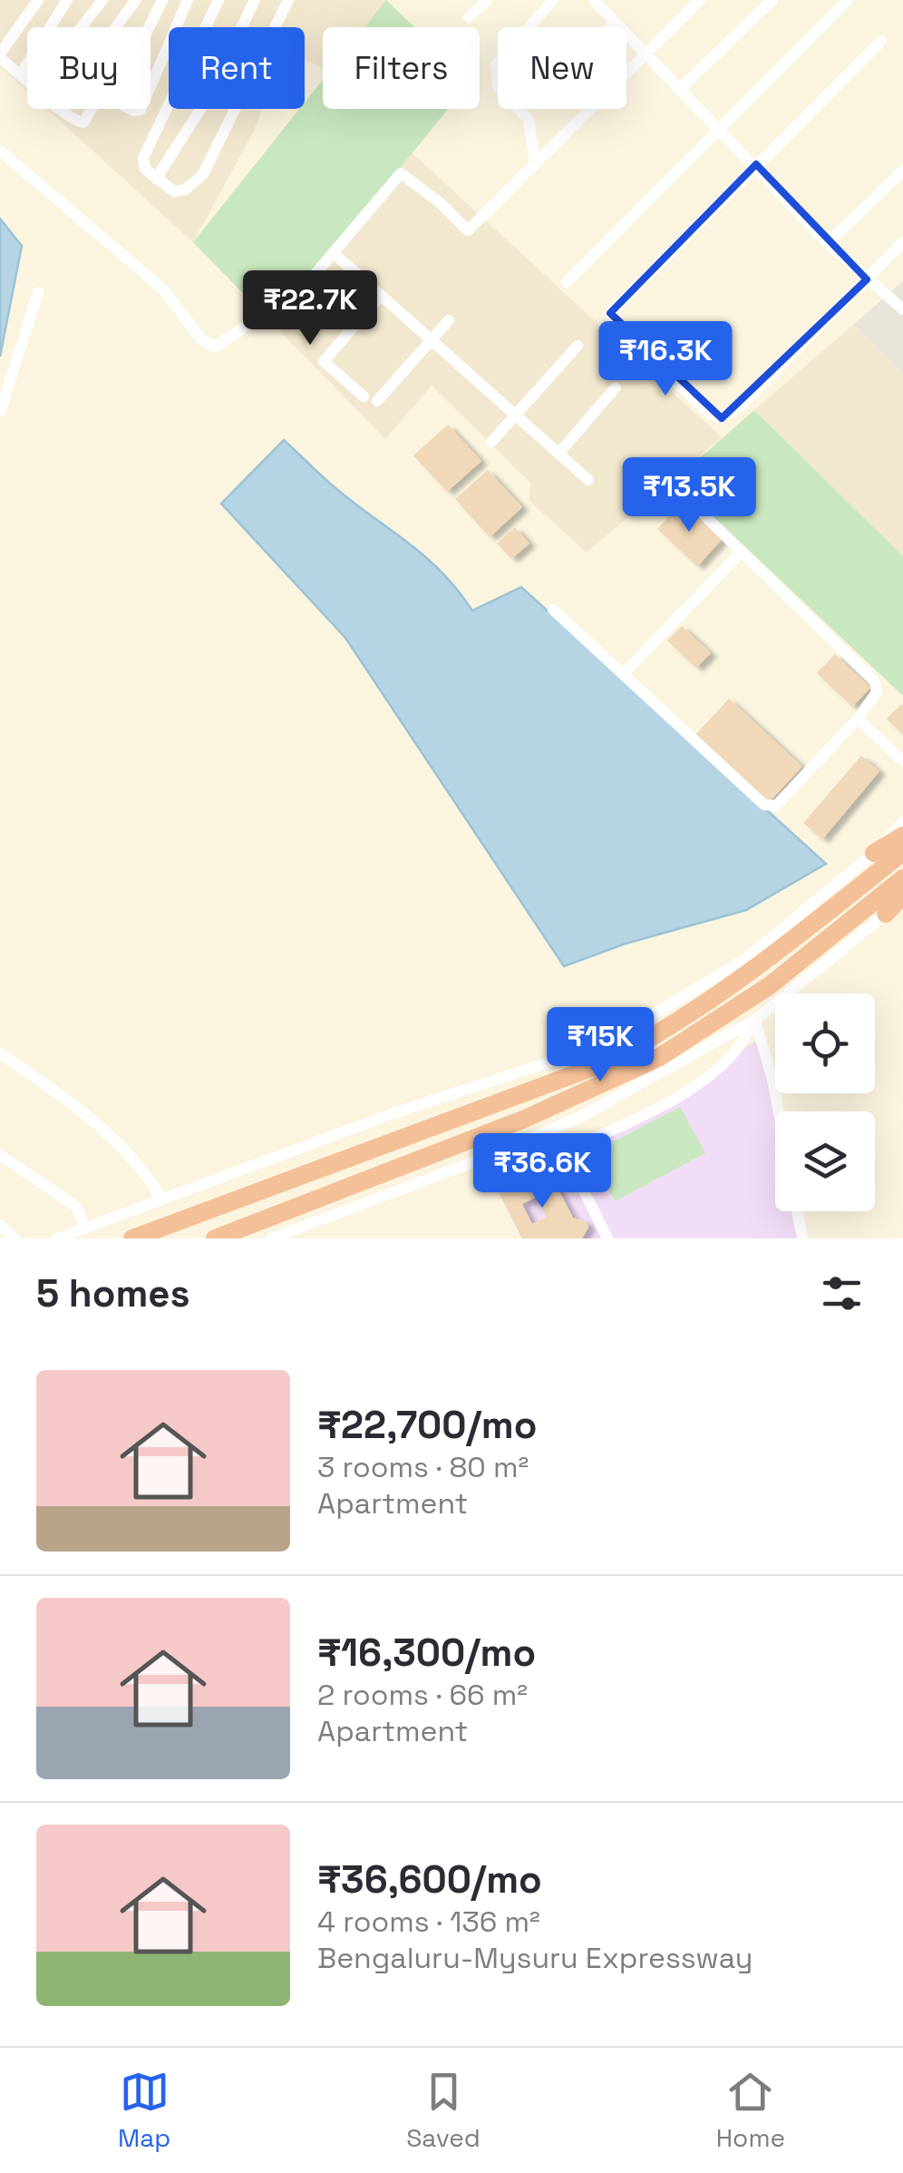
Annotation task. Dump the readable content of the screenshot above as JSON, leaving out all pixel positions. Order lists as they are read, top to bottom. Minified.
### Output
{"page":{"chip":["Buy","Rent","Filters","New"],"price":["₹22.7K","₹16.3K","₹13.5K","₹15K","₹36.6K"],"heading":"5 homes","list":[{"name":"₹22,700/mo","note":"3 rooms · 80 m² · Apartment"},{"name":"₹16,300/mo","note":"2 rooms · 66 m² · Apartment"},{"name":"₹36,600/mo","note":"4 rooms · 136 m² · Bengaluru-Mysuru Expressway"}],"tabs":["Map","Saved","Home"]}}
